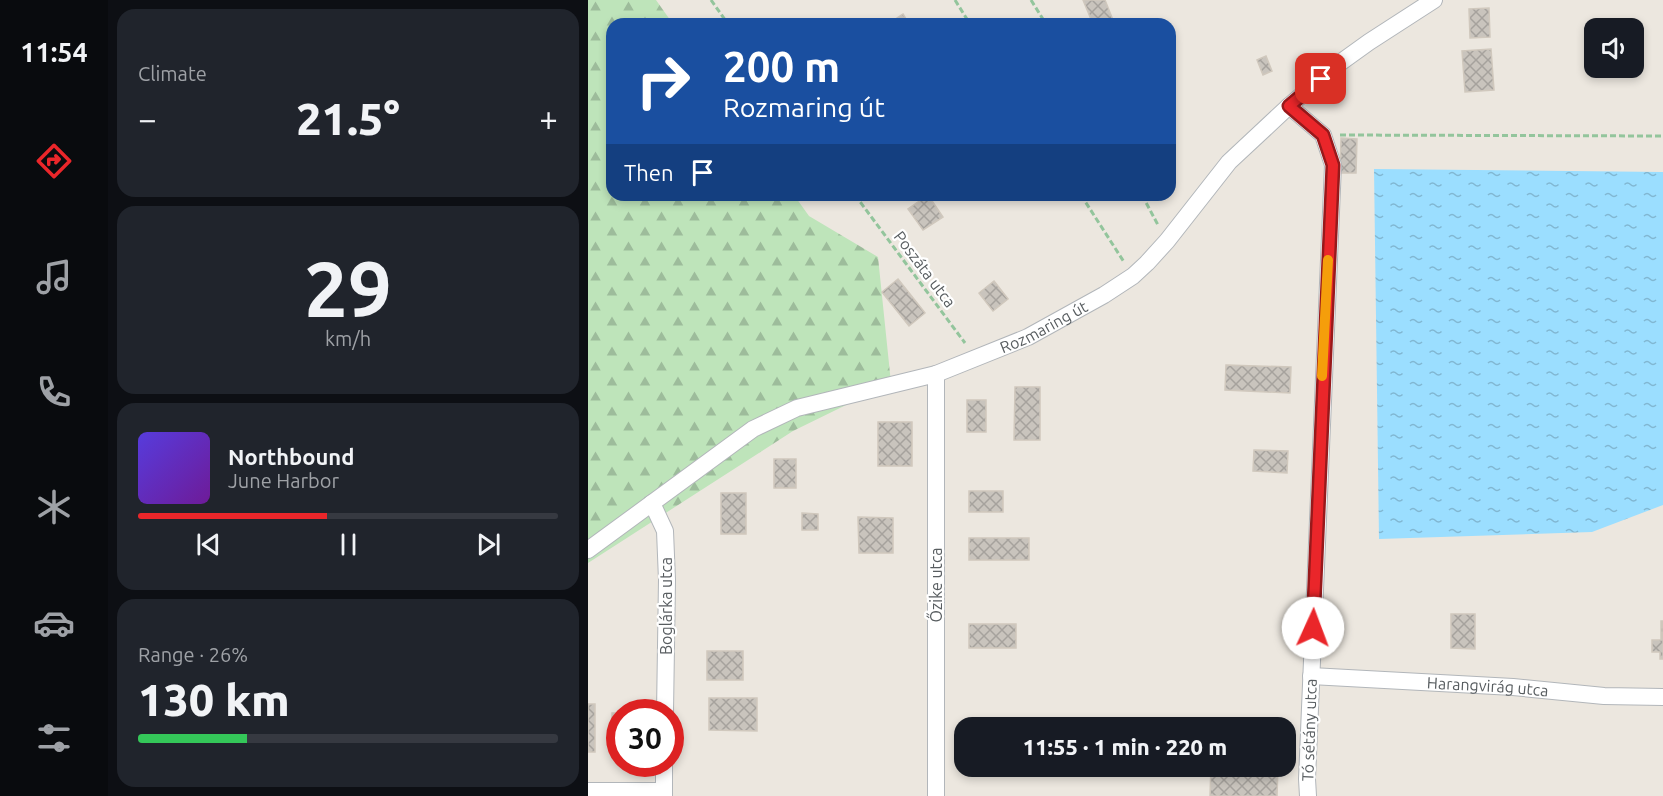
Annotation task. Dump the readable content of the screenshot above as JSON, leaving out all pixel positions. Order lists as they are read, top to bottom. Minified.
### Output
{"streets":{"street":["Rozmaring út","Őzike utca","Boglárka utca","Harangvirág utca","Tó sétány utca"],"path":["Poszáta utca"]},"crossings":[["Poszáta utca","Rozmaring út"],["Rozmaring út","Őzike utca"],["Rozmaring út","Boglárka utca"],["Harangvirág utca","Tó sétány utca"]],"page":{"tabs":"11:54","tile":["Climate",["29","km/h"],["Range · 26%","130 km"]],"turn":["200 m","Rozmaring út"],"heat":["−","21.5°","+"],"then":"Then","song":["Northbound","June Harbor"],"limit":"30","trip":"11:55 · 1 min · 220 m"}}
